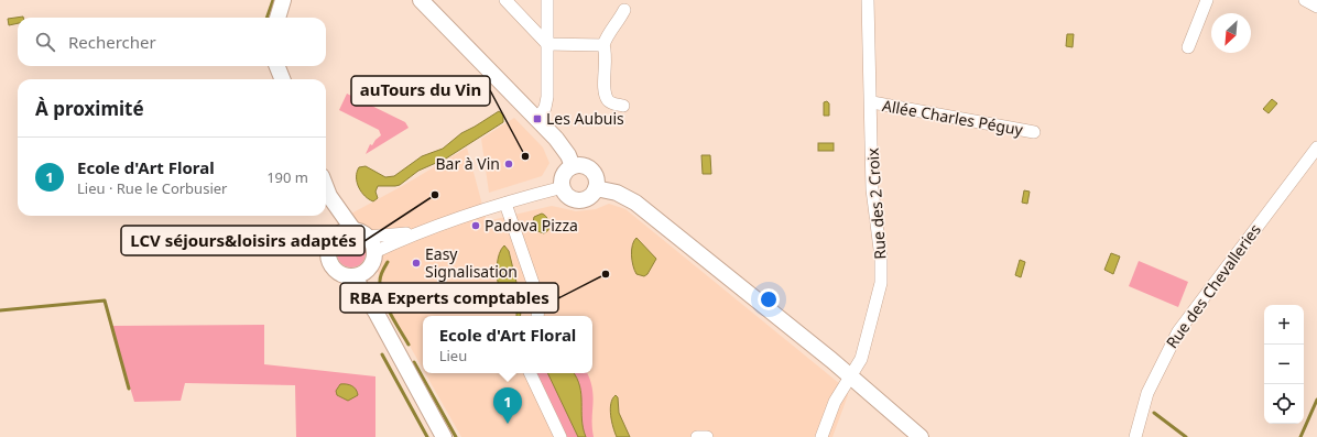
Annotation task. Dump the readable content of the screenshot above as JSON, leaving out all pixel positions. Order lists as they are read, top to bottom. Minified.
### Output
{"streets":{"street":["Allée Charles Péguy","Rue des 2 Croix","Rue des Chevalleries"]},"crossings":[["Allée Charles Péguy","Rue des 2 Croix"]],"places":{"transit":["Les Aubuis"],"other":["auTours du Vin","Bar à Vin","LCV séjours&loisirs adaptés","Padova Pizza","Easy Signalisation","RBA Experts comptables"]},"north":"bottom left","page":{"search":"Rechercher","heading":"À proximité","list":[{"mark":"1","name":"Ecole d'Art Floral","note":"Lieu · Rue le Corbusier","value":"190 m"}],"map_buttons":["+","−"],"popup":["Ecole d'Art Floral","Lieu"],"pins":"1"}}
